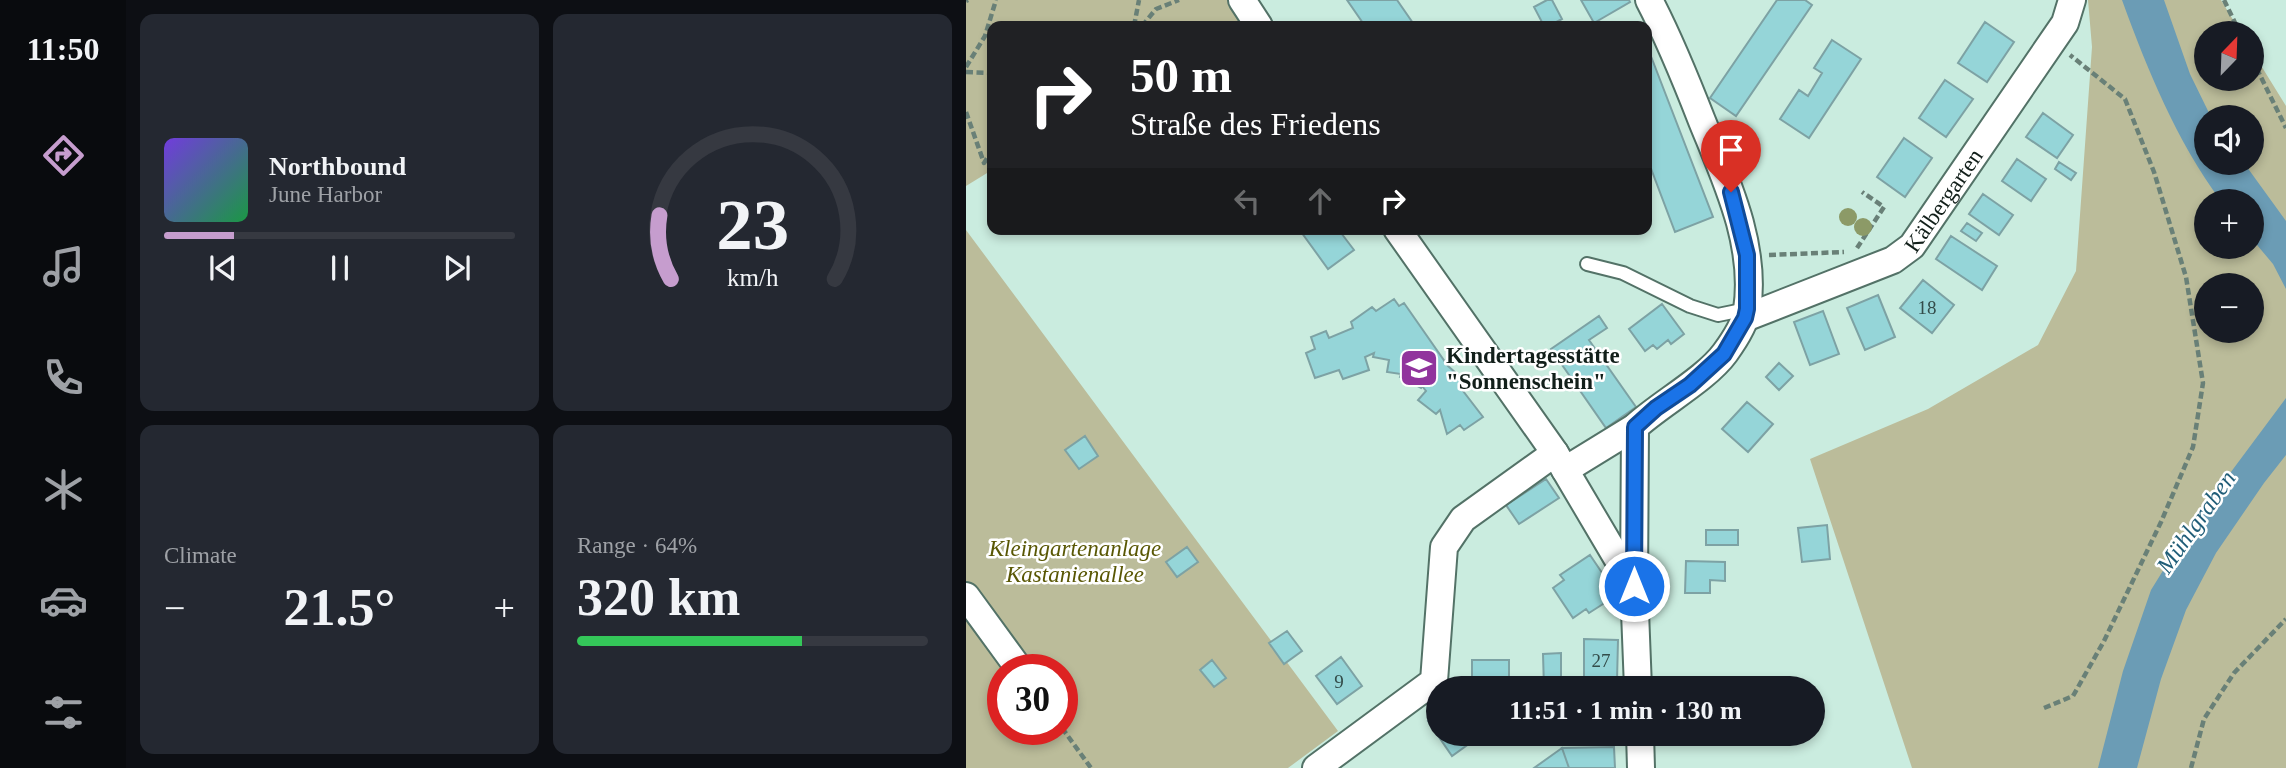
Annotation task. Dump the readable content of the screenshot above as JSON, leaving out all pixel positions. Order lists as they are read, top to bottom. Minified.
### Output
{"streets":{"street":["Kälbergarten"]},"water":["Mühlgraben"],"parks":["Kleingartenanlage Kastanienallee"],"places":{"school or university":["Kindertagesstätte \"Sonnenschein\""]},"house_numbers":["18","27","9"],"north":"top right","page":{"tabs":"11:50","map_buttons":["+","−"],"turn":["50 m","Straße des Friedens"],"song":["Northbound","June Harbor"],"tile":["Climate",["Range · 64%","320 km"]],"heat":["−","21.5°","+"],"limit":"30","trip":"11:51 · 1 min · 130 m","gauge":["23","km/h"]}}
